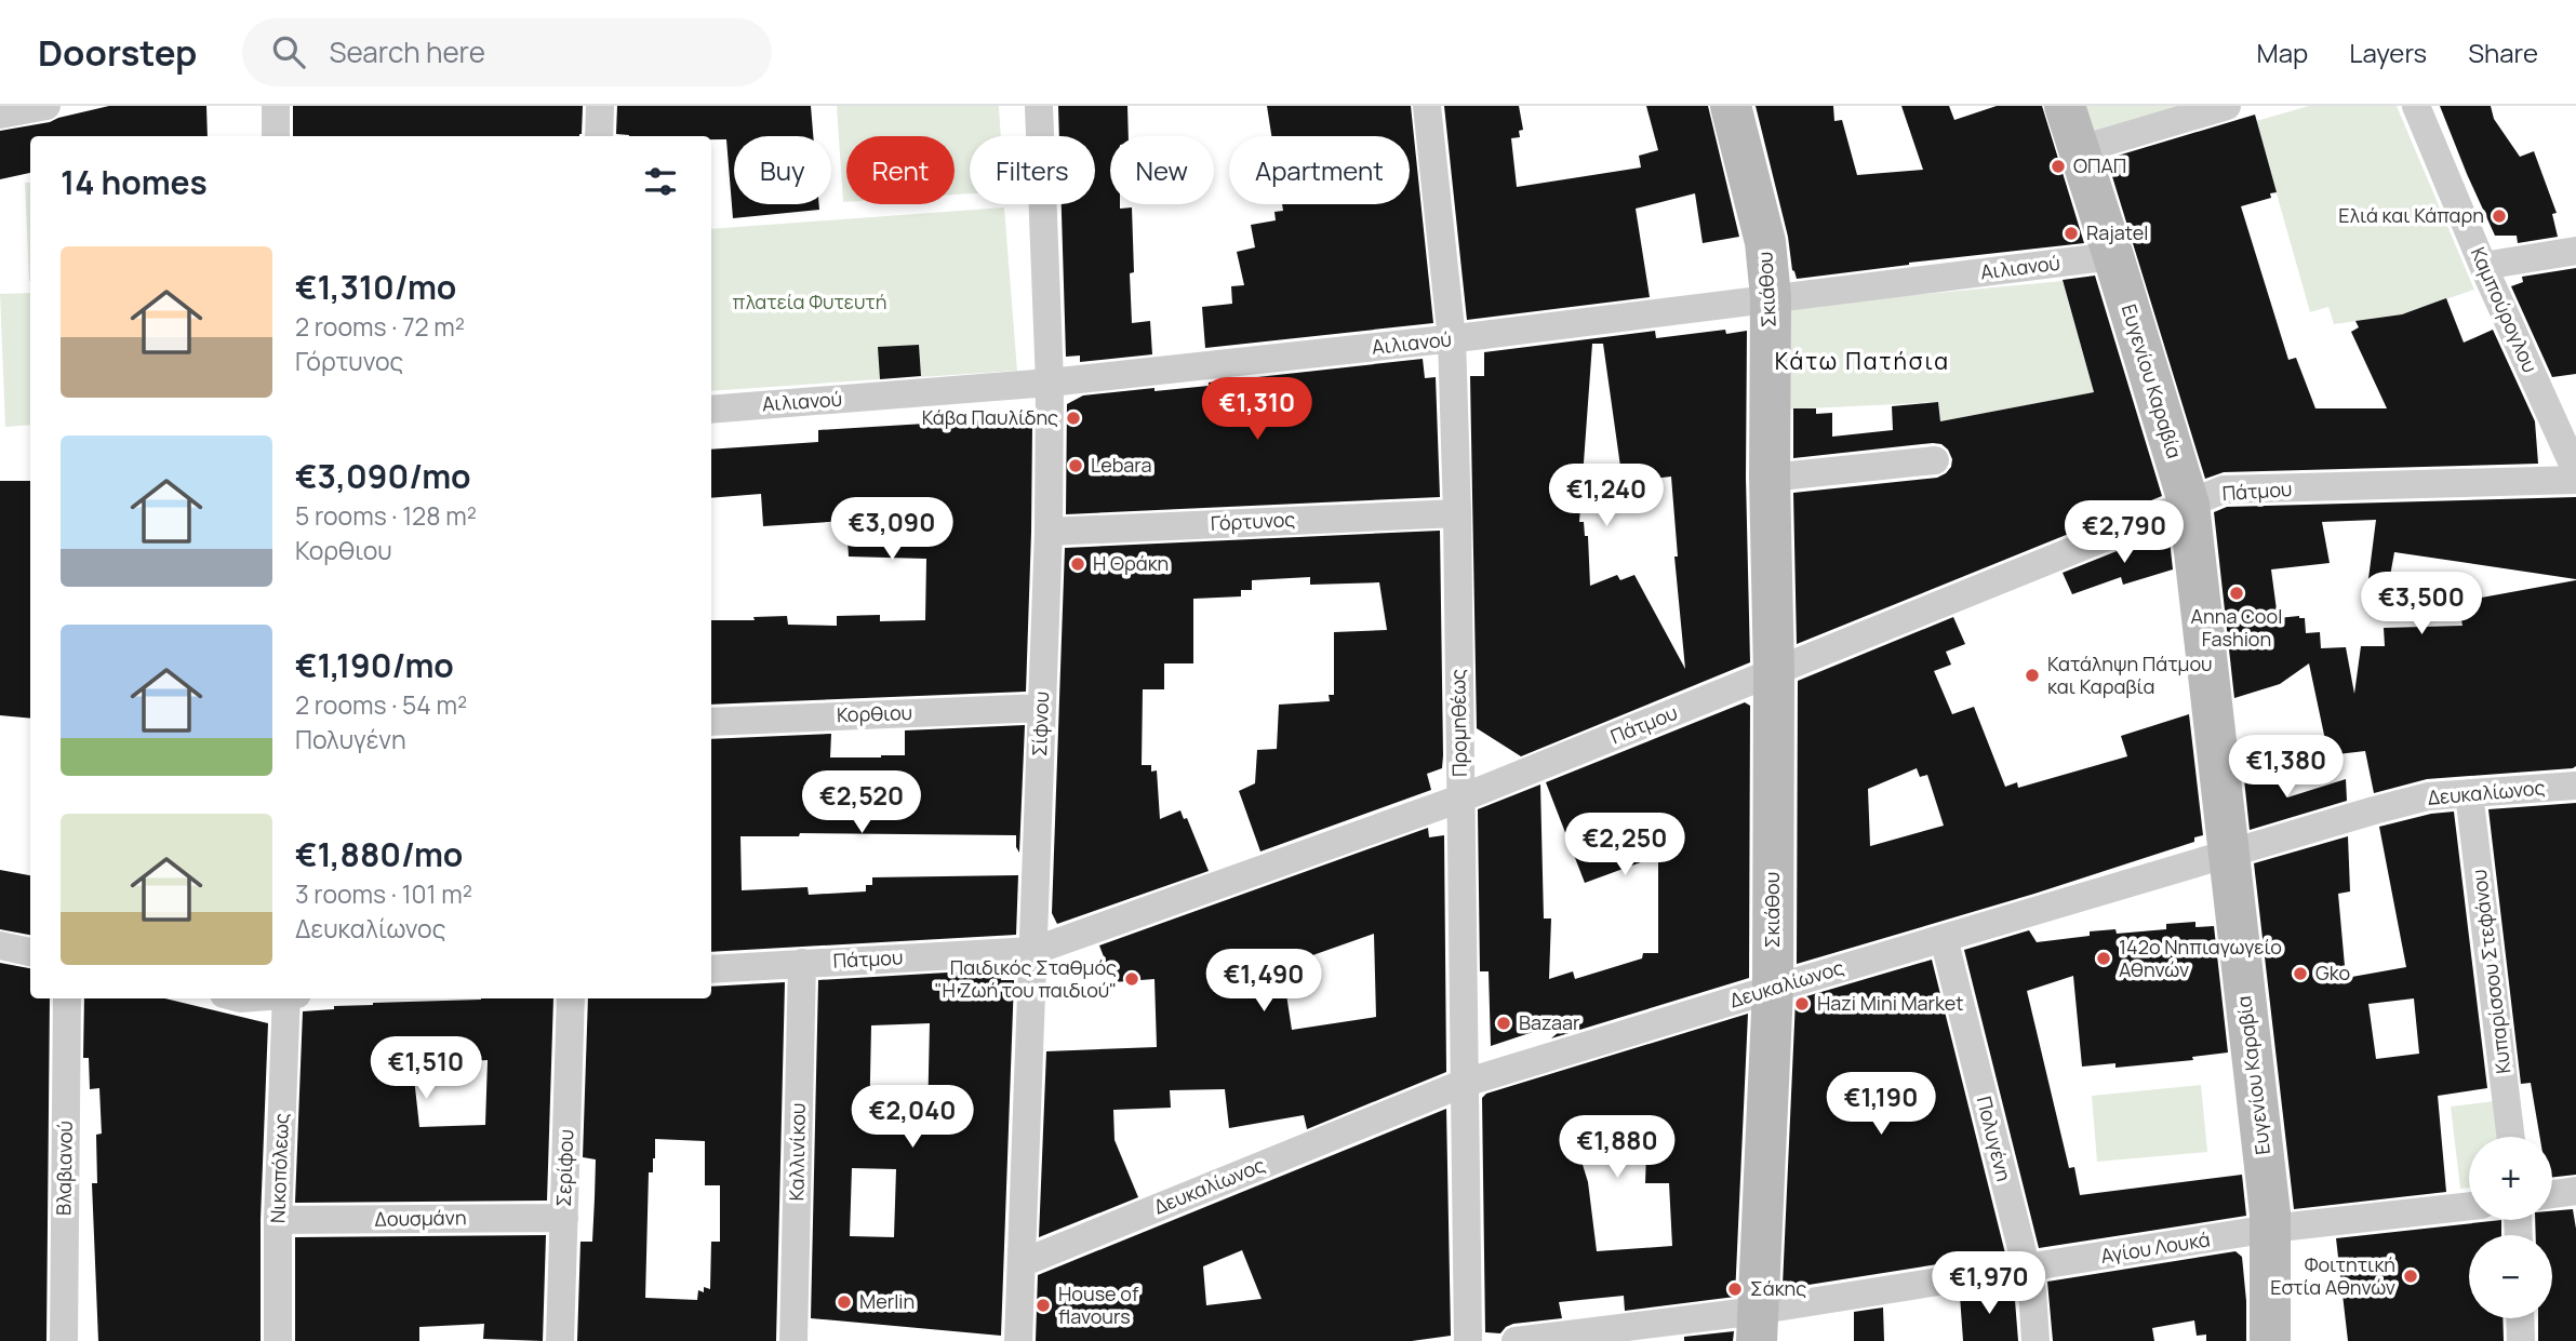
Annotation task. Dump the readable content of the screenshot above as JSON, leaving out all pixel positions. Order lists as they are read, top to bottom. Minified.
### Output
{"streets":{"street":["Αιλιανού","Σκιάθου","Καμπούρογλου","Ευγενίου Καραβία","Πάτμου","Γόρτυνος","Κορθιου","Προμηθέως","Σίφνου","Δευκαλίωνος","Κυπαρίσσου Στεφάνου","Πολυγένη","Καλλινίκου","Βλαβιανού","Νικοπόλεως","Σερίφου","Δουσμάνη","Αγίου Λουκά"]},"crossings":[["Αιλιανού","Σκιάθου"],["Αιλιανού","Ευγενίου Καραβία"],["Αιλιανού","Προμηθέως"],["Αιλιανού","Σίφνου"],["Σκιάθου","Πάτμου"],["Σκιάθου","Δευκαλίωνος"],["Σκιάθου","Αγίου Λουκά"],["Ευγενίου Καραβία","Πάτμου"],["Ευγενίου Καραβία","Δευκαλίωνος"],["Ευγενίου Καραβία","Αγίου Λουκά"],["Πάτμου","Προμηθέως"],["Πάτμου","Σίφνου"],["Πάτμου","Καλλινίκου"],["Γόρτυνος","Προμηθέως"],["Γόρτυνος","Σίφνου"],["Κορθιου","Σίφνου"],["Προμηθέως","Δευκαλίωνος"],["Σίφνου","Δευκαλίωνος"],["Δευκαλίωνος","Κυπαρίσσου Στεφάνου"],["Δευκαλίωνος","Πολυγένη"],["Πολυγένη","Αγίου Λουκά"],["Νικοπόλεως","Δουσμάνη"],["Σερίφου","Δουσμάνη"]],"districts":["Κάτω Πατήσια"],"parks":["πλατεία Φυτευτή"],"places":["ΟΠΑΠ","Ελιά και Κάπαρη","Rajatel","Κάβα Παυλίδης","Lebara","Η Θράκη","Anna Cool Fashion","Κατάληψη Πάτμου και Καραβία","142ο Νηπιαγωγείο Αθηνών","Gko","Παιδικός Σταθμός \"Η Ζωή του παιδιού\"","Hazi Mini Market","Bazaar","Φοιτητική Εστία Αθηνών","Σάκης","Merlin","House of flavours"],"page":{"header":"Doorstep","search":"Search here","nav":["Map","Layers","Share"],"chip":["Buy","Rent","Filters","New","Apartment"],"heading":"14 homes","list":[{"name":"€1,310/mo","note":"2 rooms · 72 m² · Γόρτυνος"},{"name":"€3,090/mo","note":"5 rooms · 128 m² · Κορθιου"},{"name":"€1,190/mo","note":"2 rooms · 54 m² · Πολυγένη"},{"name":"€1,880/mo","note":"3 rooms · 101 m² · Δευκαλίωνος"}],"price":["€1,310","€1,240","€3,090","€2,790","€3,500","€1,380","€2,520","€2,250","€1,490","€1,510","€1,190","€2,040","€1,880","€1,970"],"map_buttons":["+","−"]}}
